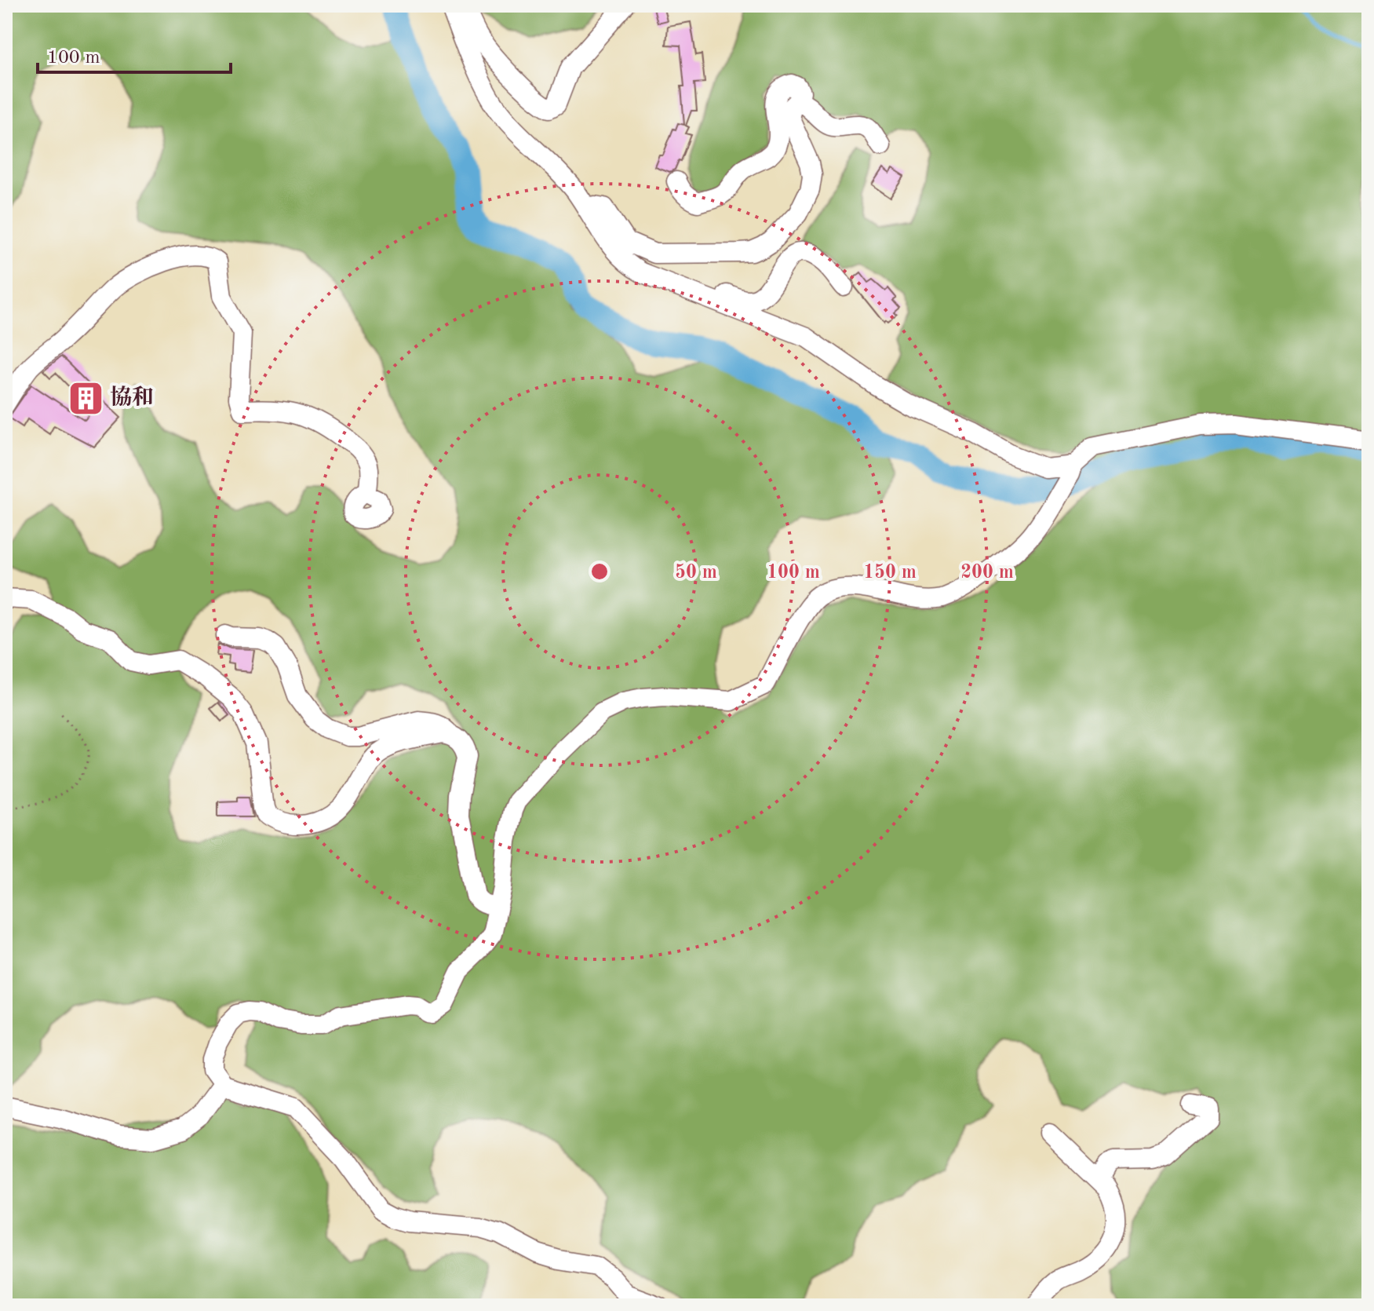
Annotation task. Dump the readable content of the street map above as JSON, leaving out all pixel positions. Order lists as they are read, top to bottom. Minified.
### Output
{"places":{"building":["協和"]},"scale_bar":"100 m","rings":["50 m","100 m","150 m","200 m"]}
